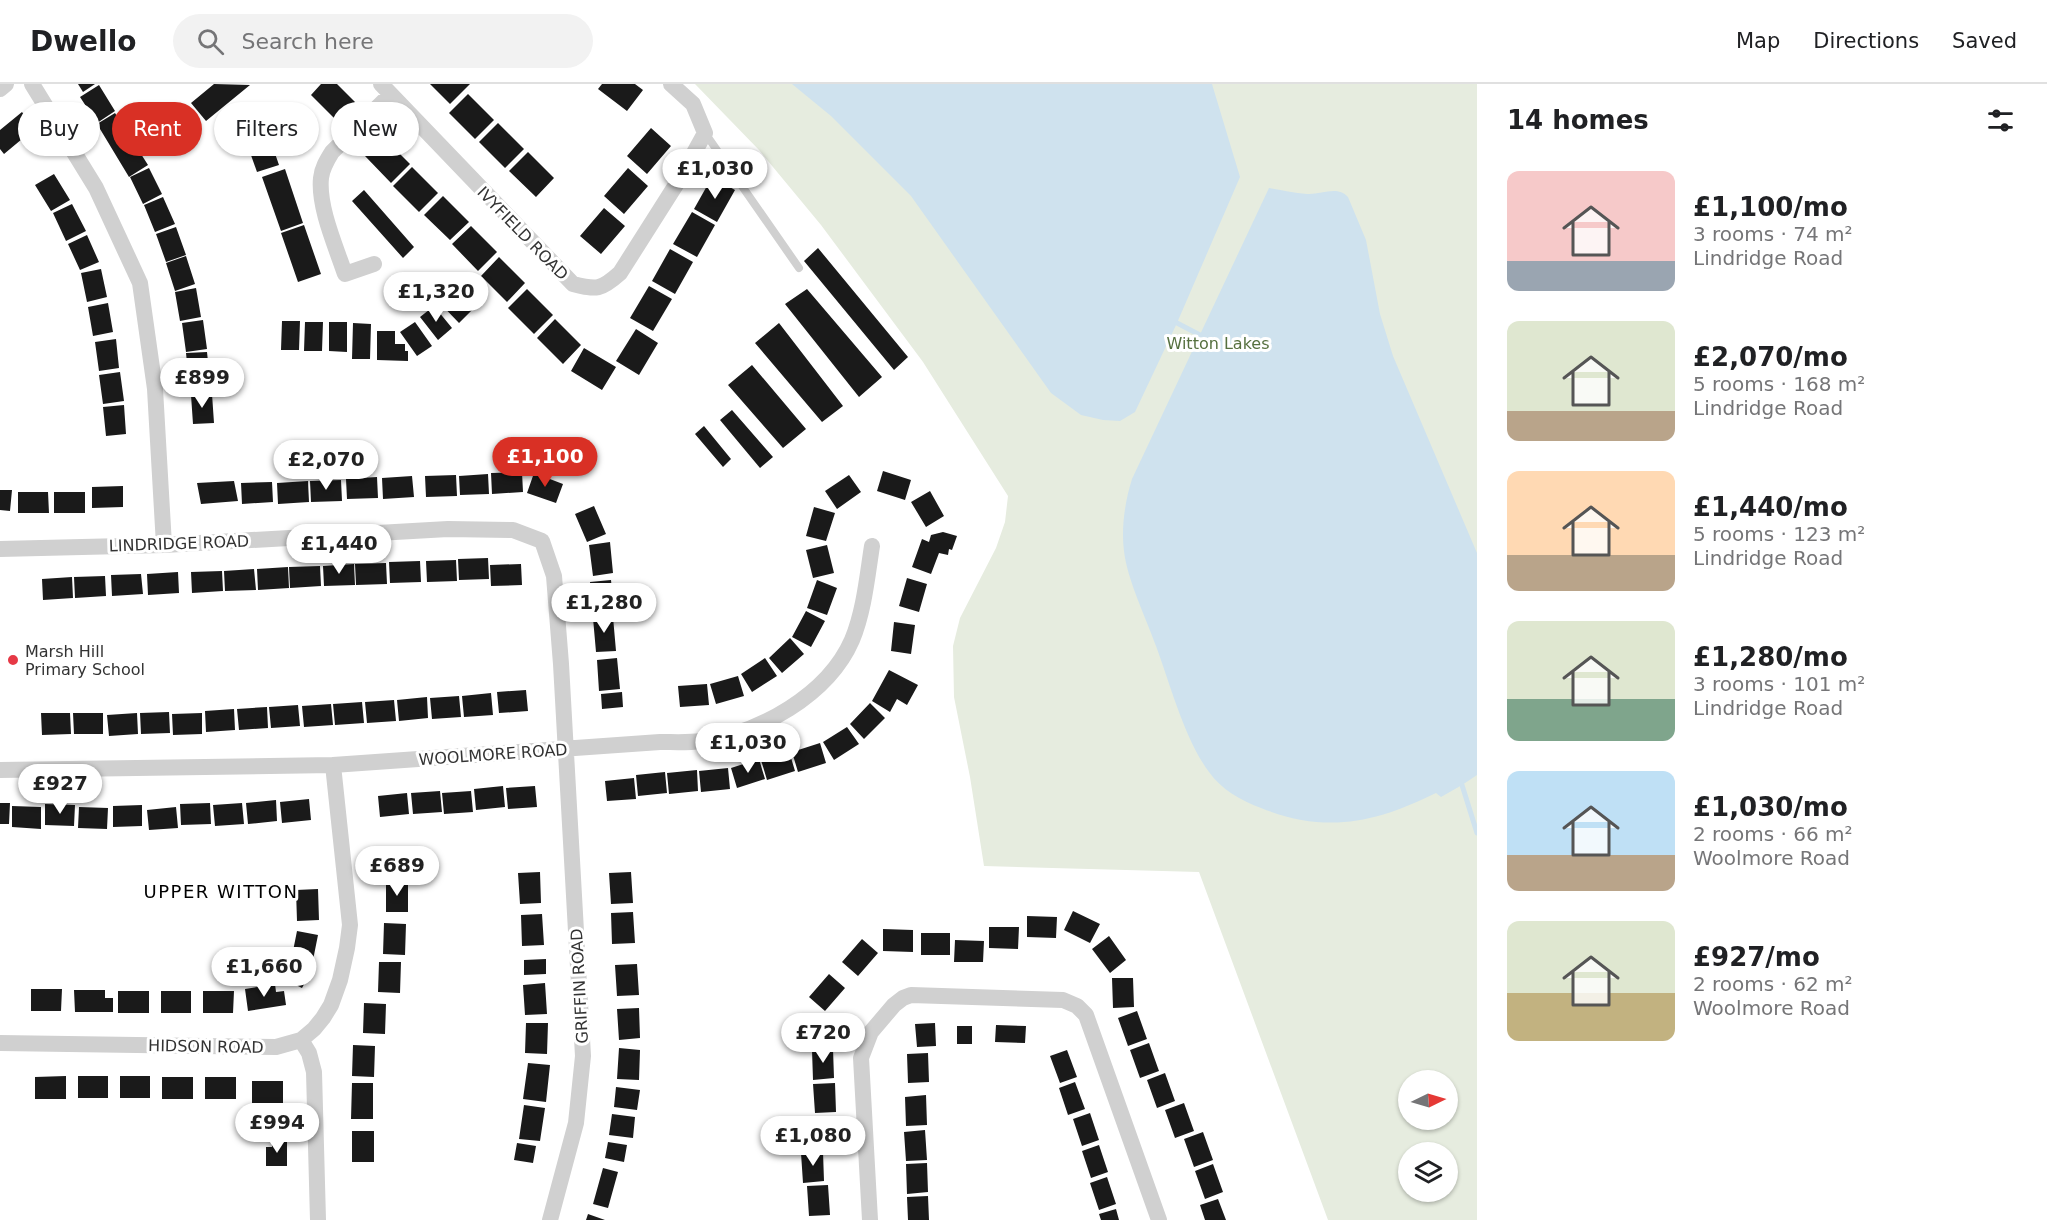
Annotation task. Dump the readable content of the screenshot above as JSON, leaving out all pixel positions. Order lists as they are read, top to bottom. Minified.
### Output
{"streets":{"street":["IVYFIELD ROAD","LINDRIDGE ROAD","WOOLMORE ROAD","GRIFFIN ROAD","HIDSON ROAD"]},"crossings":[["LINDRIDGE ROAD","WOOLMORE ROAD"],["LINDRIDGE ROAD","GRIFFIN ROAD"],["WOOLMORE ROAD","GRIFFIN ROAD"]],"districts":["UPPER WITTON"],"parks":["Witton Lakes"],"places":["Marsh Hill Primary School"],"north":"right","page":{"header":"Dwello","search":"Search here","nav":["Map","Directions","Saved"],"heading":"14 homes","chip":["Buy","Rent","Filters","New"],"price":["£1,030","£1,320","£899","£1,100","£2,070","£1,440","£1,280","£1,030","£927","£689","£1,660","£720","£994","£1,080"],"list":[{"name":"£1,100/mo","note":"3 rooms · 74 m² · Lindridge Road"},{"name":"£2,070/mo","note":"5 rooms · 168 m² · Lindridge Road"},{"name":"£1,440/mo","note":"5 rooms · 123 m² · Lindridge Road"},{"name":"£1,280/mo","note":"3 rooms · 101 m² · Lindridge Road"},{"name":"£1,030/mo","note":"2 rooms · 66 m² · Woolmore Road"},{"name":"£927/mo","note":"2 rooms · 62 m² · Woolmore Road"}]}}
